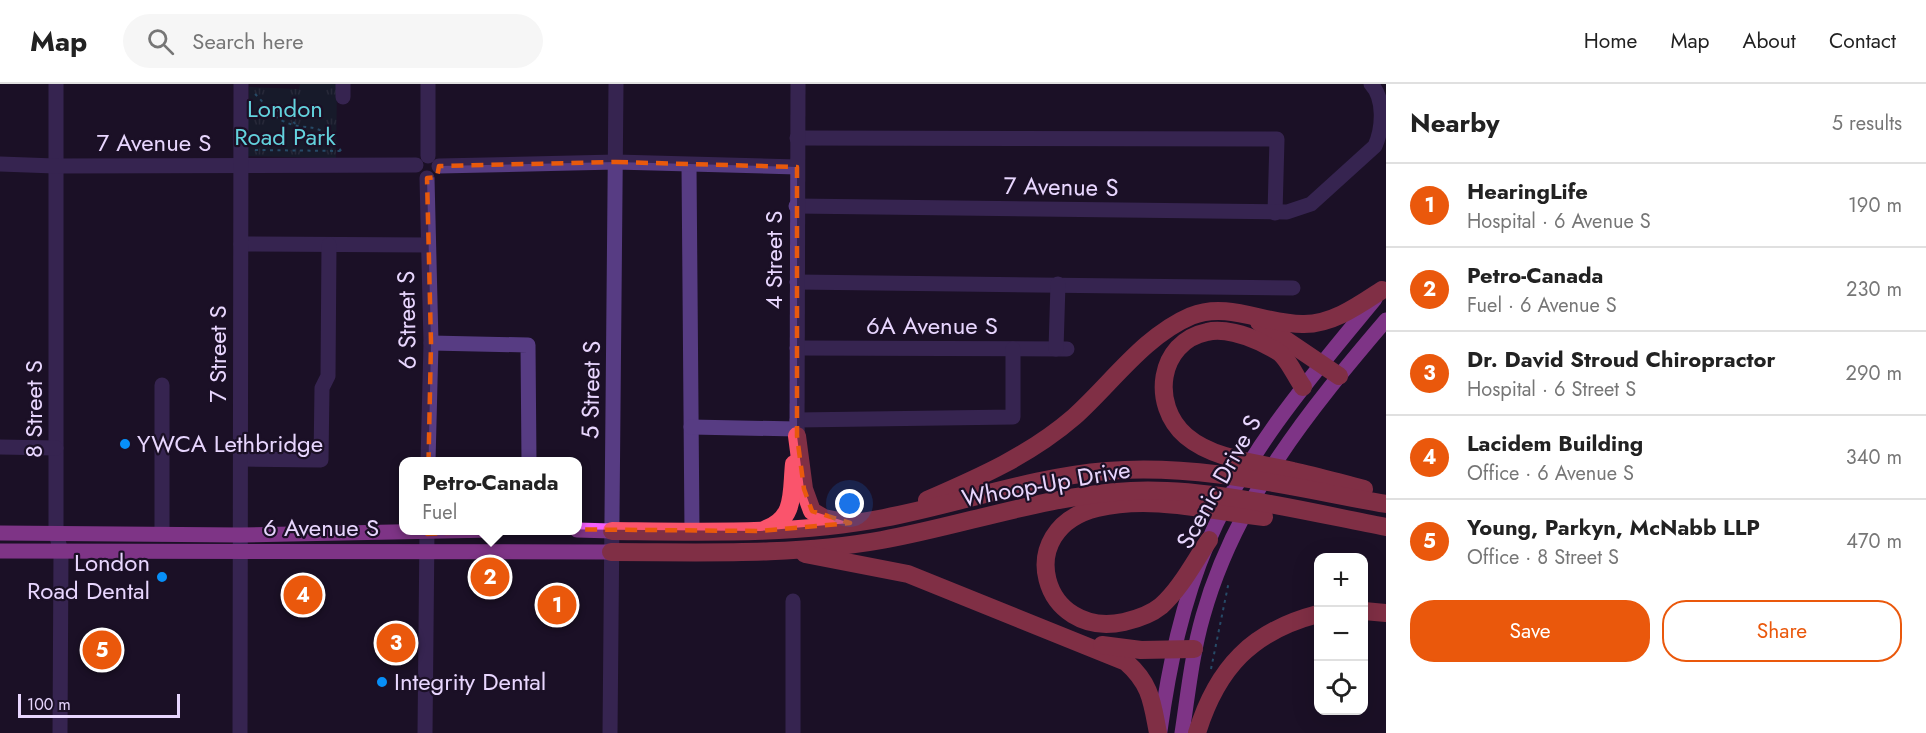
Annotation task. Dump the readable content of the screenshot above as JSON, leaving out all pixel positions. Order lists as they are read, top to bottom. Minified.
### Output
{"streets":{"highway":["Whoop-Up Drive","6 Avenue S"],"main road":["Scenic Drive S"],"street":["7 Avenue S","4 Street S","6 Street S","6A Avenue S","7 Street S","5 Street S","8 Street S"]},"crossings":[["7 Avenue S","4 Street S"],["7 Avenue S","6 Street S"],["7 Avenue S","7 Street S"],["7 Avenue S","5 Street S"],["7 Avenue S","8 Street S"],["4 Street S","6A Avenue S"],["7 Street S","6 Avenue S"],["5 Street S","6 Avenue S"],["8 Street S","6 Avenue S"],["Whoop-Up Drive","6 Avenue S"]],"parks":["London Road Park"],"places":["YWCA Lethbridge","London Road Dental","Integrity Dental"],"scale_bar":"100 m","page":{"header":"Map","search":"Search here","nav":["Home","Map","About","Contact"],"heading":["Nearby","5 results"],"list":[{"mark":"1","name":"HearingLife","note":"Hospital · 6 Avenue S","value":"190 m"},{"mark":"2","name":"Petro-Canada","note":"Fuel · 6 Avenue S","value":"230 m"},{"mark":"3","name":"Dr. David Stroud Chiropractor","note":"Hospital · 6 Street S","value":"290 m"},{"mark":"4","name":"Lacidem Building","note":"Office · 6 Avenue S","value":"340 m"},{"mark":"5","name":"Young, Parkyn, McNabb LLP","note":"Office · 8 Street S","value":"470 m"}],"popup":["Petro-Canada","Fuel"],"map_buttons":["+","−"],"pins":["2","4","1","3","5"],"buttons":["Save","Share"],"scale":"100 m"}}
